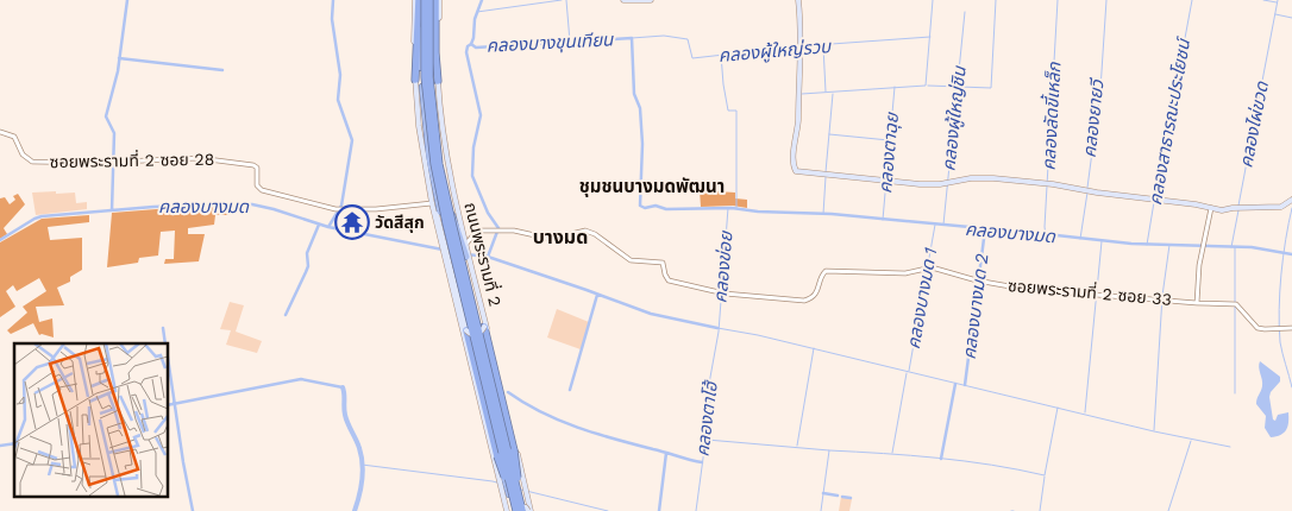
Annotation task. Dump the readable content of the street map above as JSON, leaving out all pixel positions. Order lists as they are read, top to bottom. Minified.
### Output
{"streets":{"highway":["ถนนพระรามที่ 2"],"street":["ซอยพระรามที่ 2 ซอย 28","ซอยพระรามที่ 2 ซอย 33"]},"crossings":[["ซอยพระรามที่ 2 ซอย 28","ถนนพระรามที่ 2"],["ถนนพระรามที่ 2","ซอยพระรามที่ 2 ซอย 33"]],"districts":["ชุมชนบางมดพัฒนา","บางมด"],"water":["คลองบางขุนเทียน","คลองผู้ใหญ่รวบ","คลองลัดขี้เหล็ก","คลองผู้ใหญ่ชิน","คลองยายวี","คลองสาธารณะประโยชน์","คลองไผ่ขวด","คลองตาฉุย","คลองบางมด","คลองข่อย","คลองบางมด 1","คลองบางมด 2","คลองตาโฮ้"],"places":{"temple":["วัดสีสุก"]}}
